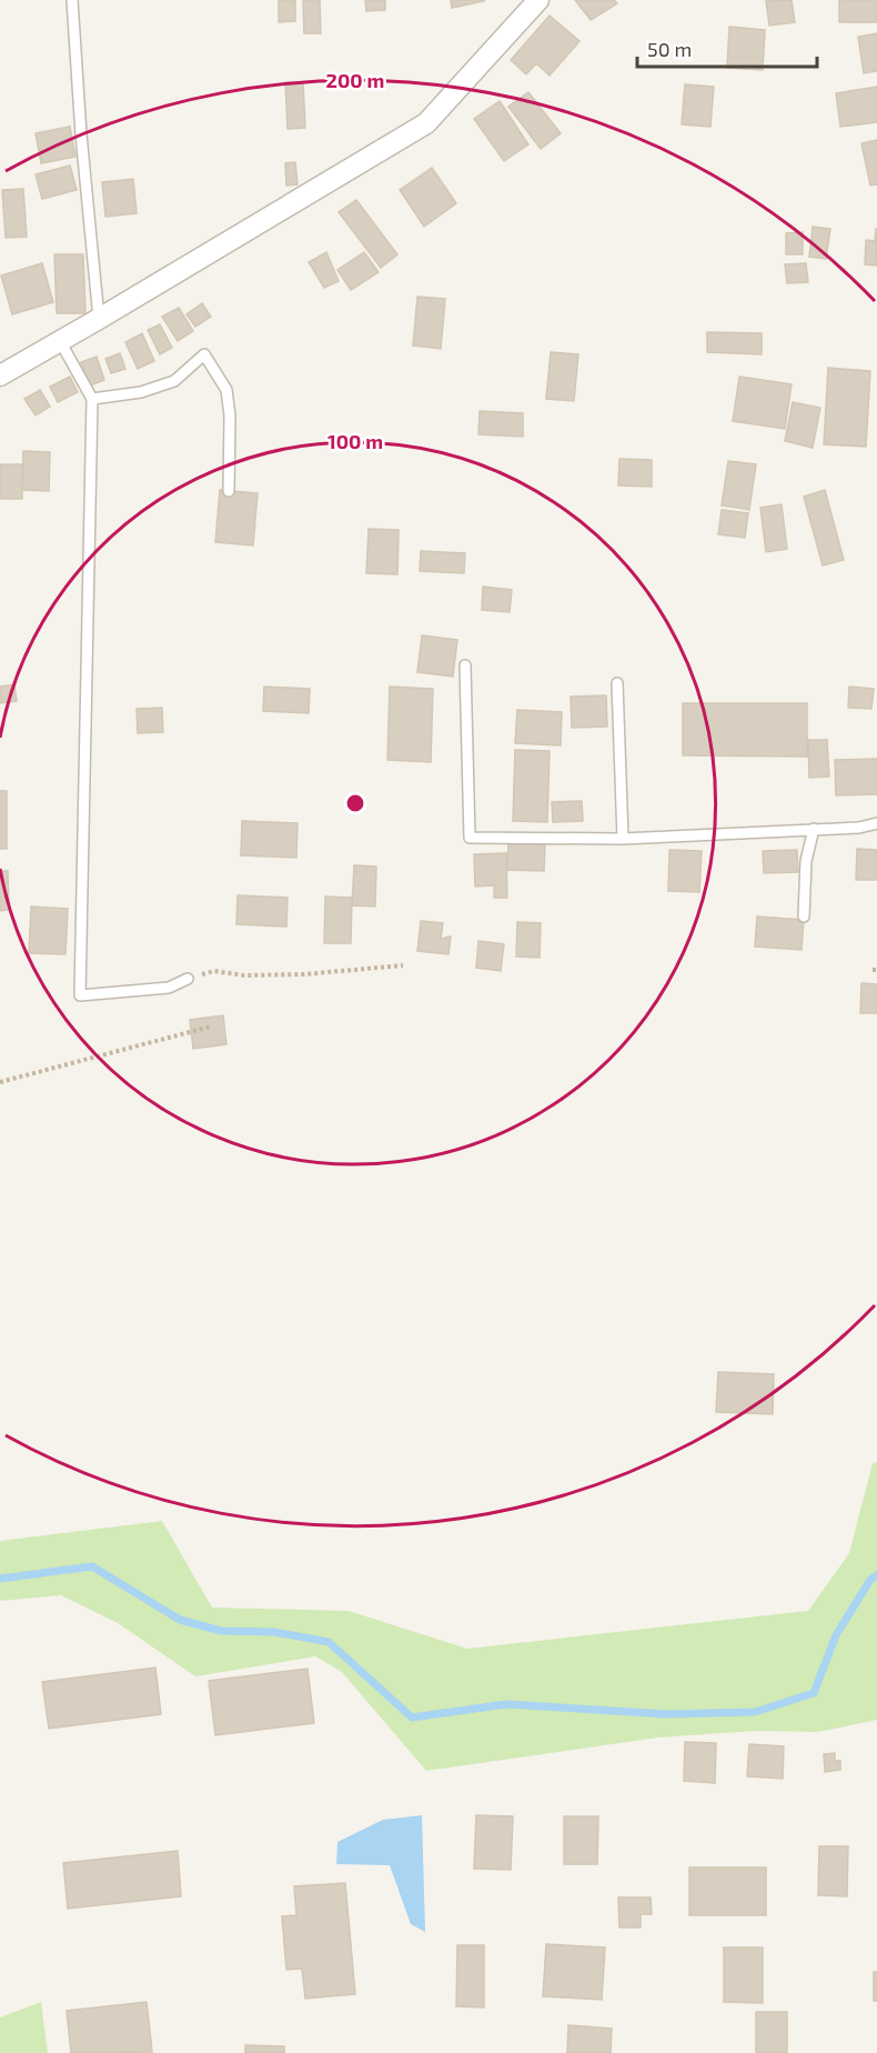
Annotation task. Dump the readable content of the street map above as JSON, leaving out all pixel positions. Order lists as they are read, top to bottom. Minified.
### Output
{"scale_bar":"50 m","rings":["200 m","100 m"]}
